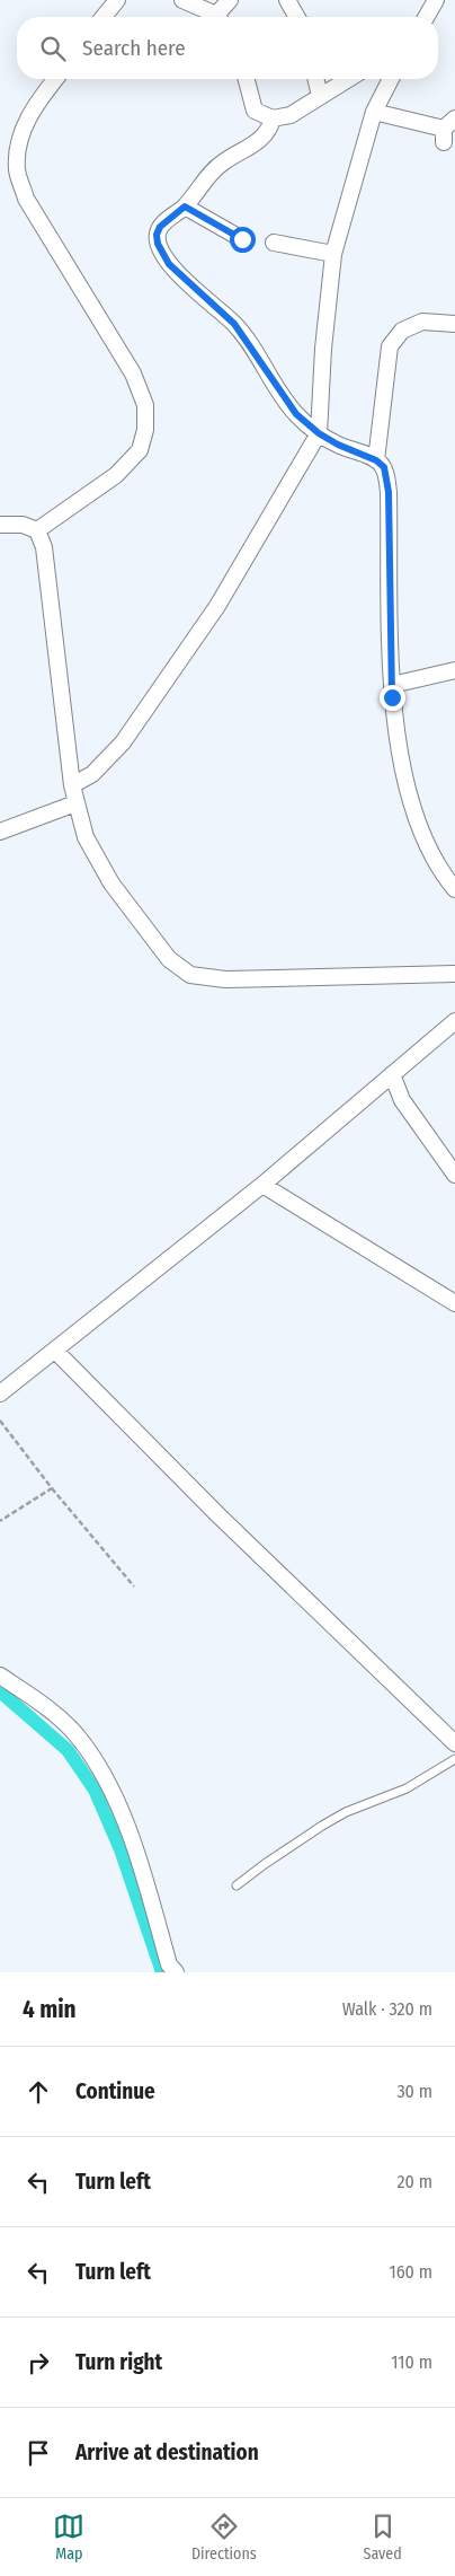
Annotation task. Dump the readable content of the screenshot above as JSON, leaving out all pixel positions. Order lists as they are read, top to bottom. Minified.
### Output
{"page":{"search":"Search here","heading":["4 min","Walk · 320 m"],"list":[["Continue","30 m"],["Turn left","20 m"],["Turn left","160 m"],["Turn right","110 m"],"Arrive at destination"],"nav":["Map","Directions","Saved"]}}
